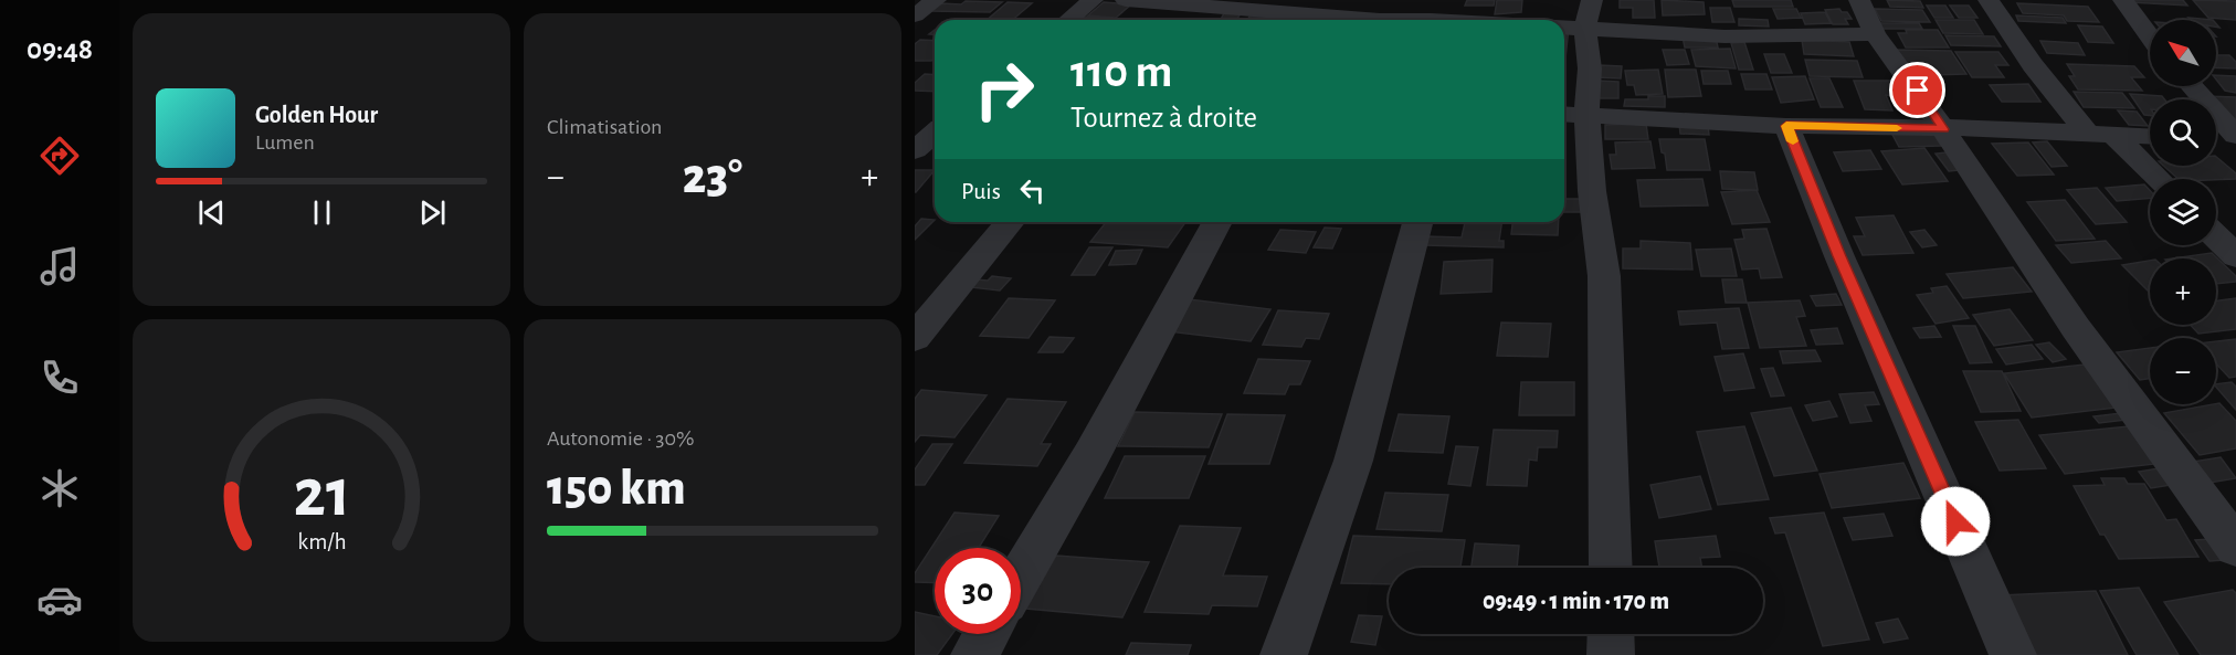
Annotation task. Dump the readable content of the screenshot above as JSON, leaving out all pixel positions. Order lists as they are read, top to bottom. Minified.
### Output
{"north":"top left","page":{"tabs":"09:48","tile":["Climatisation",["Autonomie · 30%","150 km"]],"map_buttons":["+","−"],"turn":["110 m","Tournez à droite"],"song":["Golden Hour","Lumen"],"heat":["−","23°","+"],"then":"Puis","limit":"30","trip":"09:49 · 1 min · 170 m","gauge":["21","km/h"]}}
